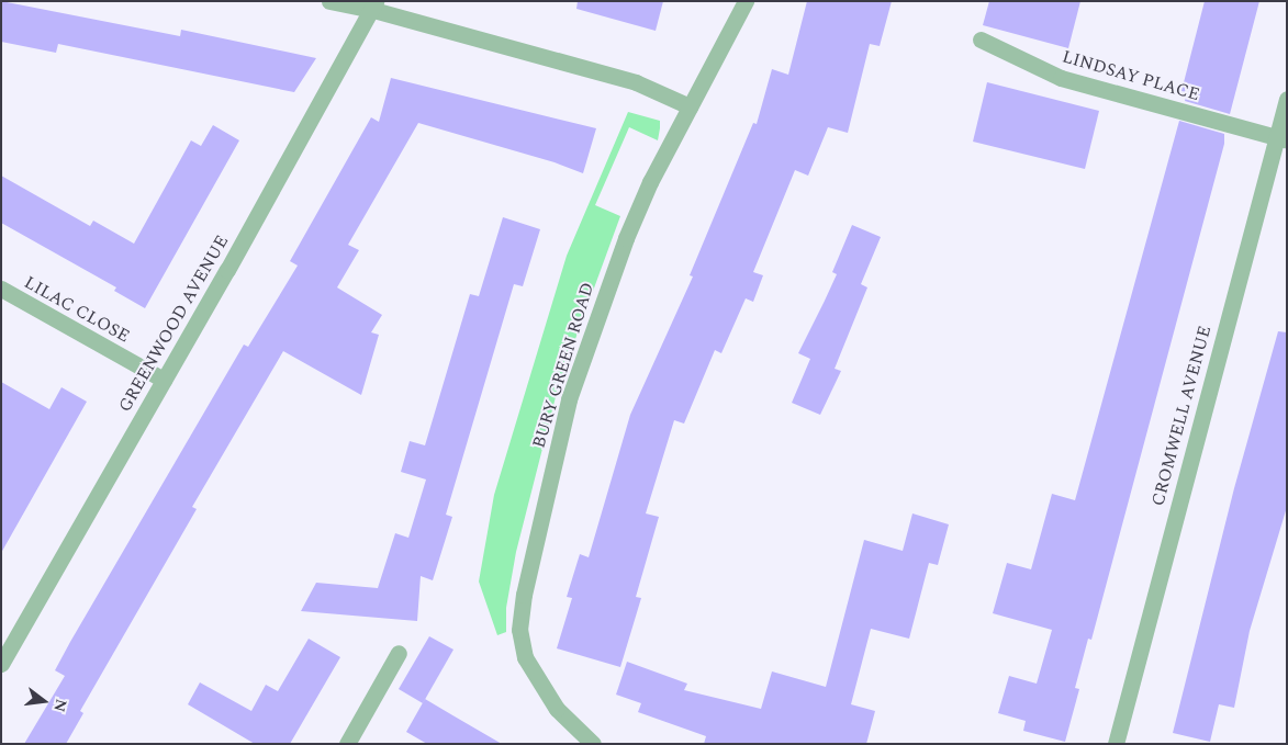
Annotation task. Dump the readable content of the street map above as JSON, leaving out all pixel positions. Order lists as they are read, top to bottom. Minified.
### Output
{"streets":{"street":["LINDSAY PLACE","LILAC CLOSE","GREENWOOD AVENUE","BURY GREEN ROAD","CROMWELL AVENUE"]},"crossings":[["LINDSAY PLACE","CROMWELL AVENUE"],["LILAC CLOSE","GREENWOOD AVENUE"]],"north":"right"}
